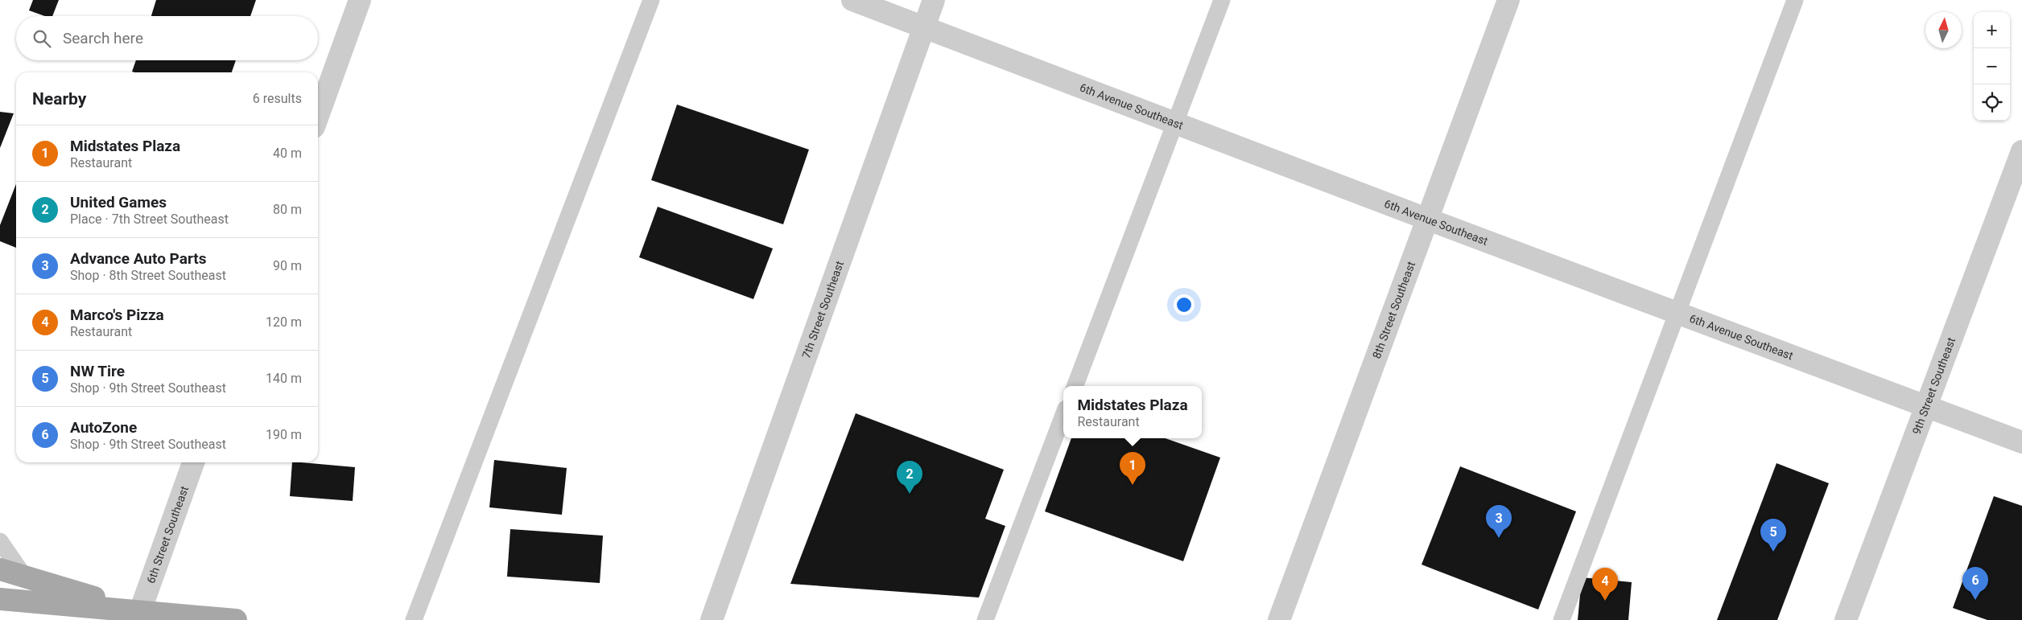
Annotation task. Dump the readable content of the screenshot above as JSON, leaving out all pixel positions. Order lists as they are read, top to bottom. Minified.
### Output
{"streets":{"street":["6th Avenue Southeast","7th Street Southeast","8th Street Southeast","9th Street Southeast","6th Street Southeast"]},"crossings":[["6th Avenue Southeast","7th Street Southeast"],["6th Avenue Southeast","8th Street Southeast"],["6th Avenue Southeast","9th Street Southeast"]],"north":"top","page":{"map_buttons":["+","−"],"search":"Search here","heading":["Nearby","6 results"],"list":[{"mark":"1","name":"Midstates Plaza","note":"Restaurant","value":"40 m"},{"mark":"2","name":"United Games","note":"Place · 7th Street Southeast","value":"80 m"},{"mark":"3","name":"Advance Auto Parts","note":"Shop · 8th Street Southeast","value":"90 m"},{"mark":"4","name":"Marco's Pizza","note":"Restaurant","value":"120 m"},{"mark":"5","name":"NW Tire","note":"Shop · 9th Street Southeast","value":"140 m"},{"mark":"6","name":"AutoZone","note":"Shop · 9th Street Southeast","value":"190 m"}],"popup":["Midstates Plaza","Restaurant"],"pins":["1","2","3","5","6","4"]}}
